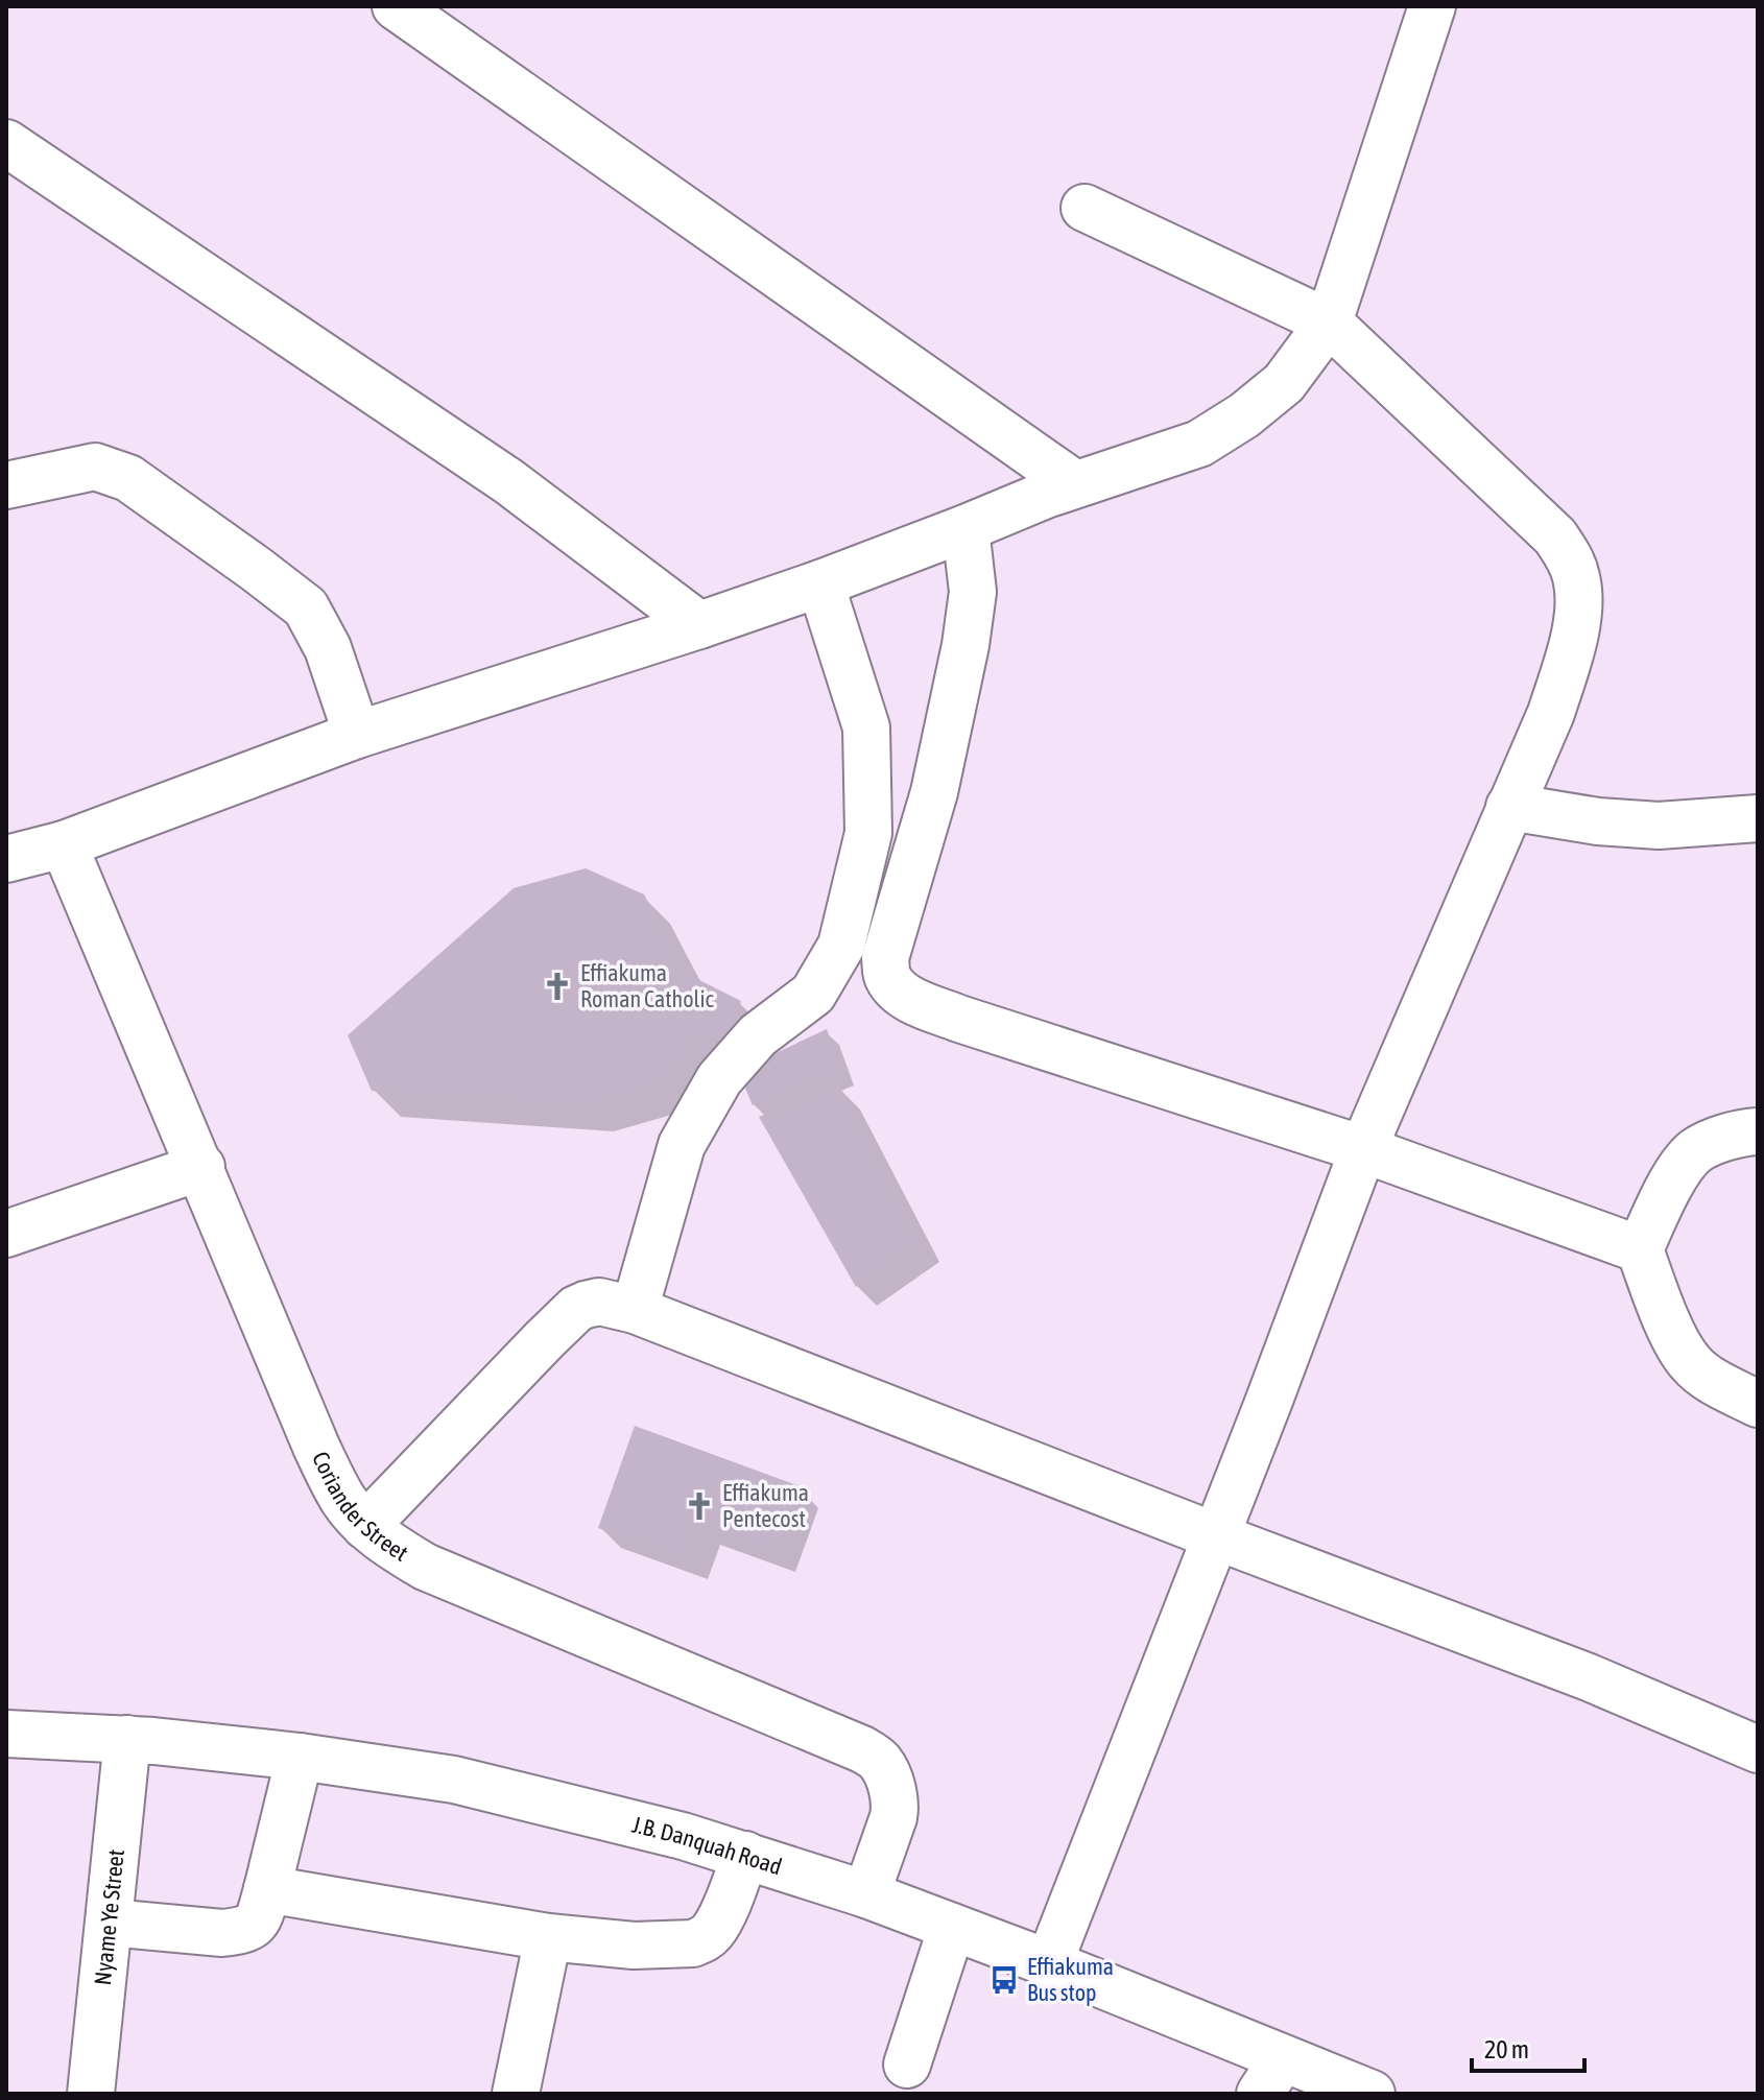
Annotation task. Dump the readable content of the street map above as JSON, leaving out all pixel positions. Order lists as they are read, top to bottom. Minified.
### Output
{"streets":{"main road":["Coriander Street","J.B. Danquah Road","Nyame Ye Street"]},"crossings":[["Coriander Street","J.B. Danquah Road"],["J.B. Danquah Road","Nyame Ye Street"]],"places":{"church":["Effiakuma Roman Catholic","Effiakuma Pentecost"],"bus stop":["Effiakuma Bus stop"]},"scale_bar":"20 m"}
